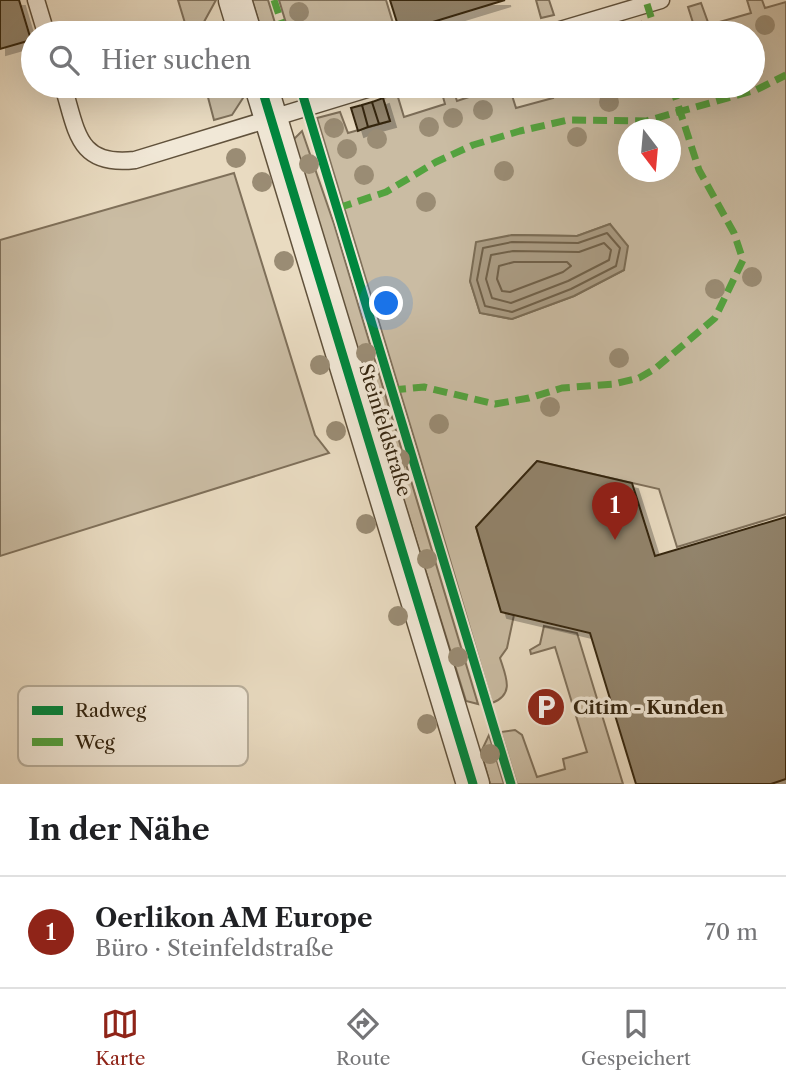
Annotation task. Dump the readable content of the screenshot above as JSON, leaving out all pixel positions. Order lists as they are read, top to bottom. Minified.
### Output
{"streets":{"street":["Steinfeldstraße"]},"places":{"parking":["Citim - Kunden"]},"legend":["Radweg","Weg"],"north":"bottom","page":{"search":"Hier suchen","pins":"1","heading":"In der Nähe","list":[{"mark":"1","name":"Oerlikon AM Europe","note":"Büro · Steinfeldstraße","value":"70 m"}],"nav":["Karte","Route","Gespeichert"]}}
